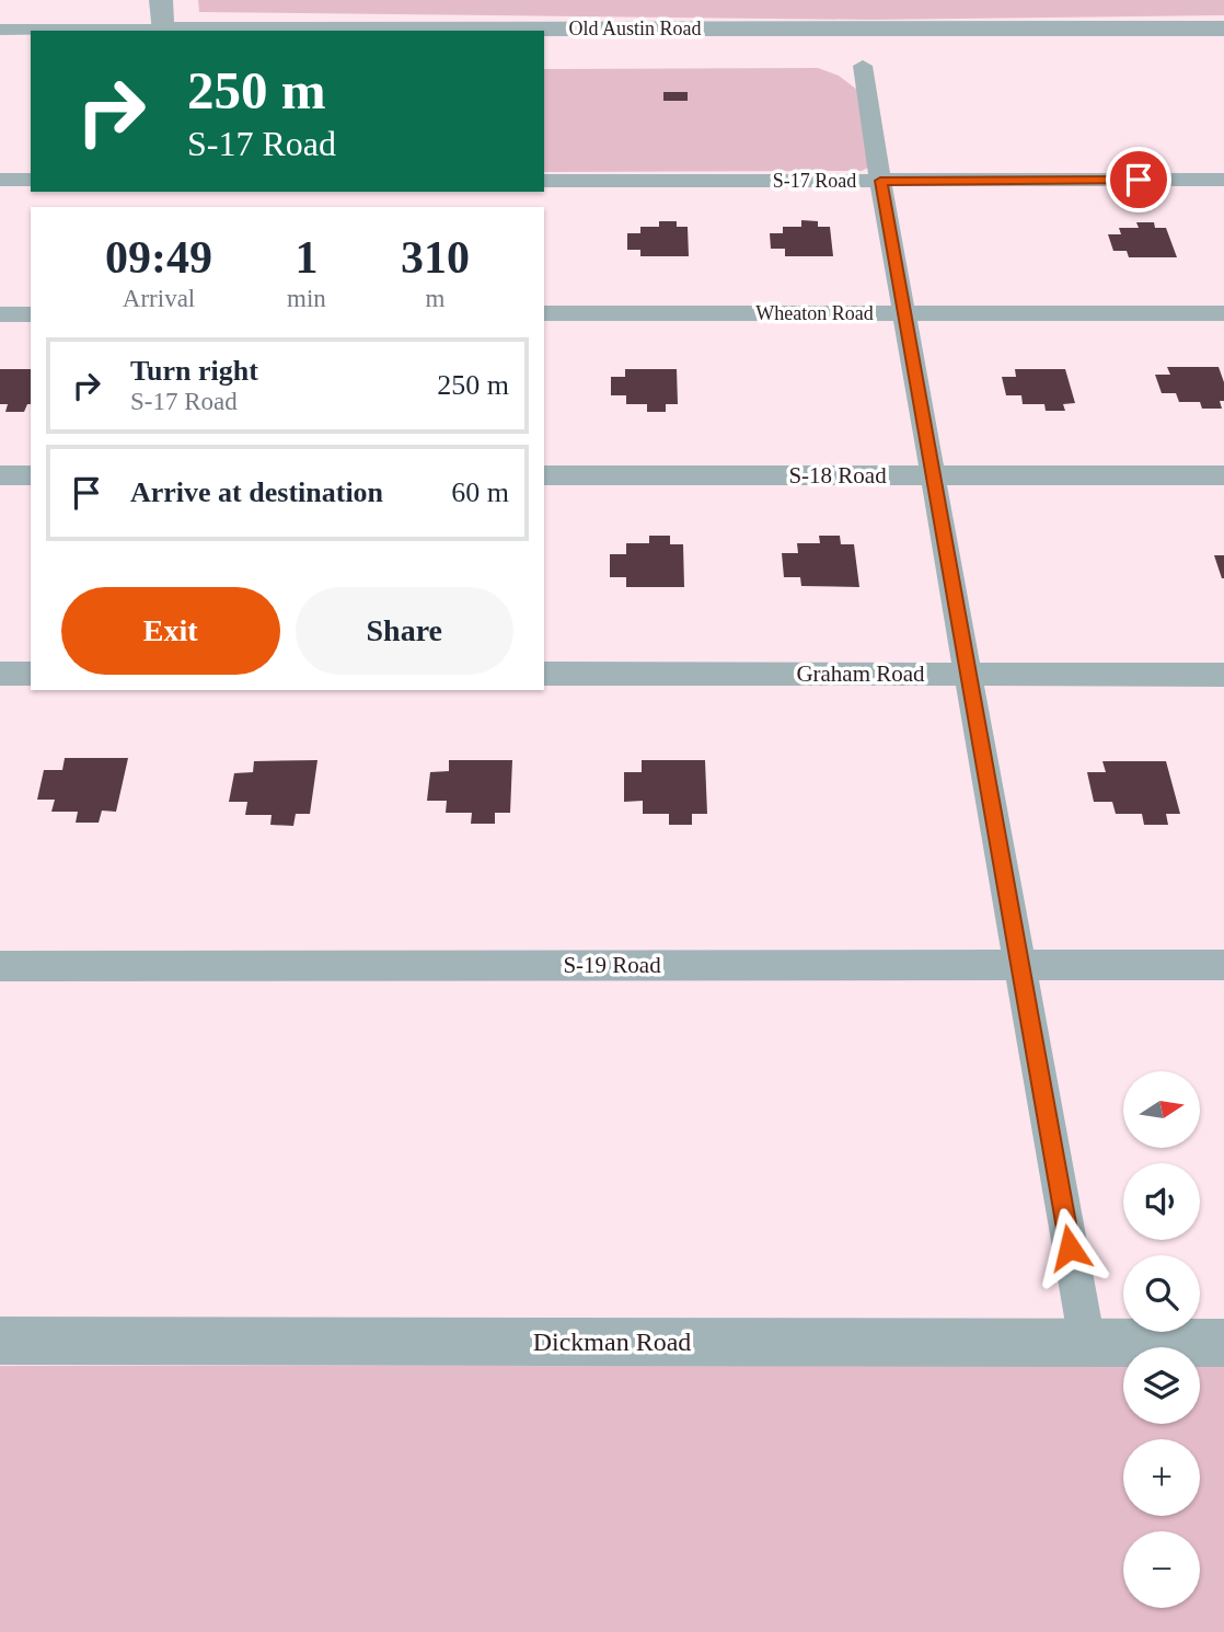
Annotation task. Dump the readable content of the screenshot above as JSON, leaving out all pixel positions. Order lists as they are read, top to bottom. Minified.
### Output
{"streets":{"street":["Old Austin Road","S-17 Road","Wheaton Road","S-18 Road","Graham Road","S-19 Road","Dickman Road"]},"north":"right","page":{"turn":["250 m","S-17 Road"],"eta":["09:49","Arrival","1","min","310","m"],"list":[{"name":"Turn right","note":"S-17 Road","value":"250 m"},{"name":"Arrive at destination","value":"60 m"}],"buttons":["Exit","Share"],"map_buttons":["+","−"]}}
